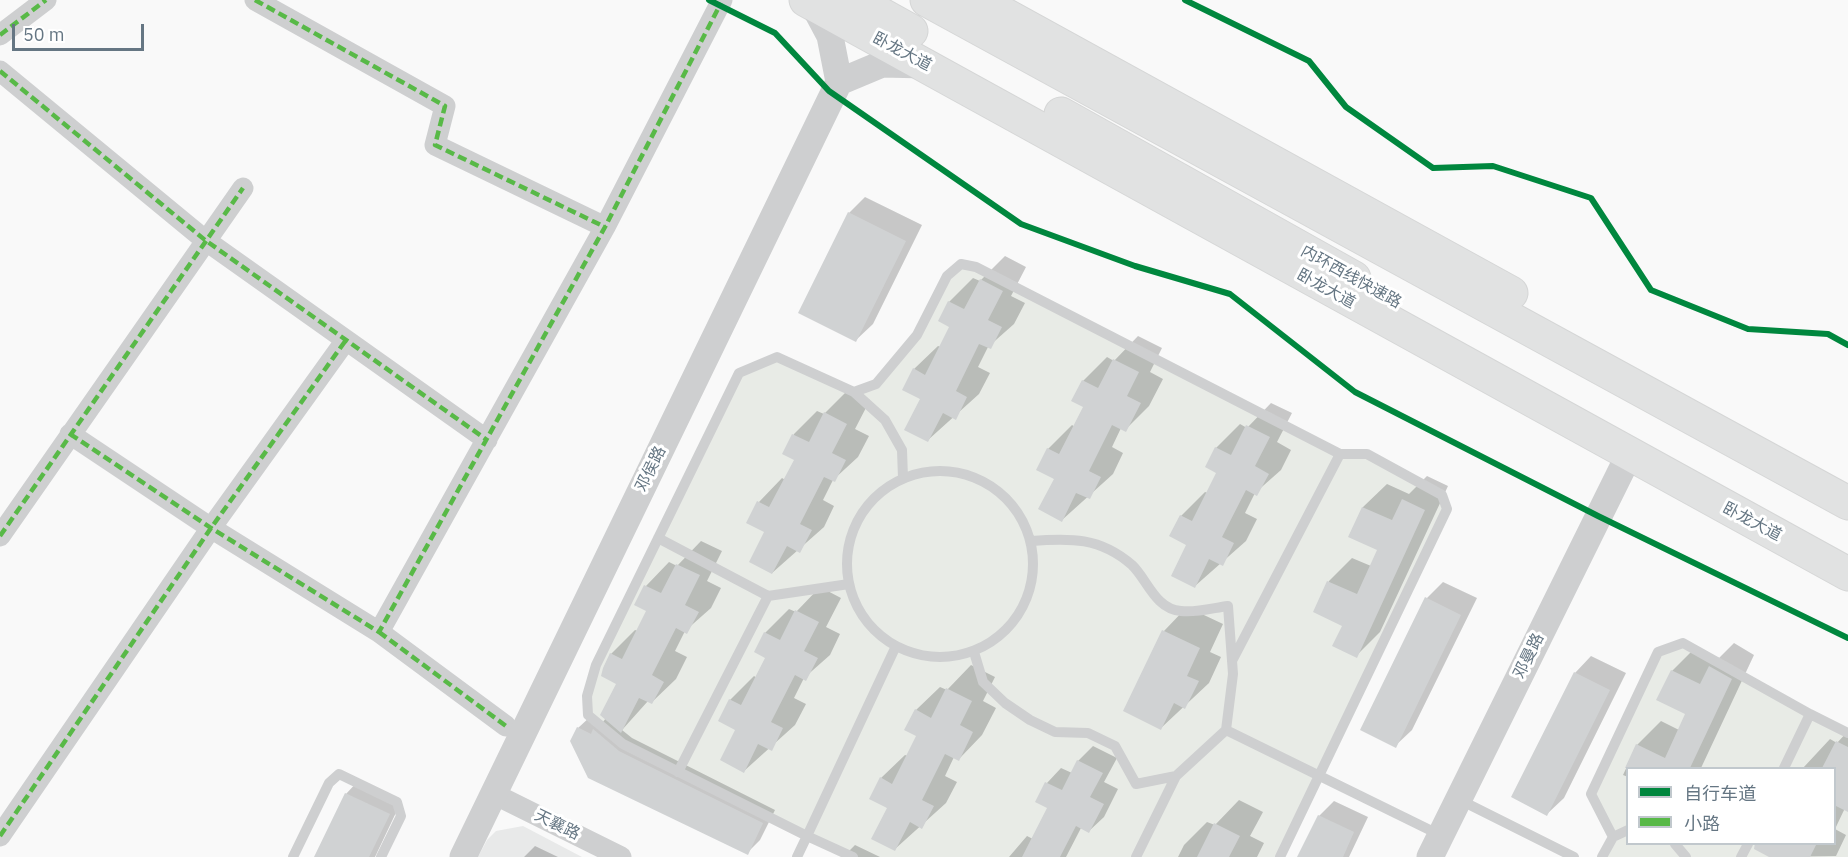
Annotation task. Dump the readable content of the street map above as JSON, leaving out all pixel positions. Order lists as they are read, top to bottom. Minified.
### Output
{"streets":{"highway":["卧龙大道","内环西线快速路"],"street":["邓侯路","邓曼路","天襄路"]},"crossings":[["卧龙大道","邓曼路"],["邓侯路","天襄路"]],"legend":["自行车道","小路"],"scale_bar":"50 m"}
